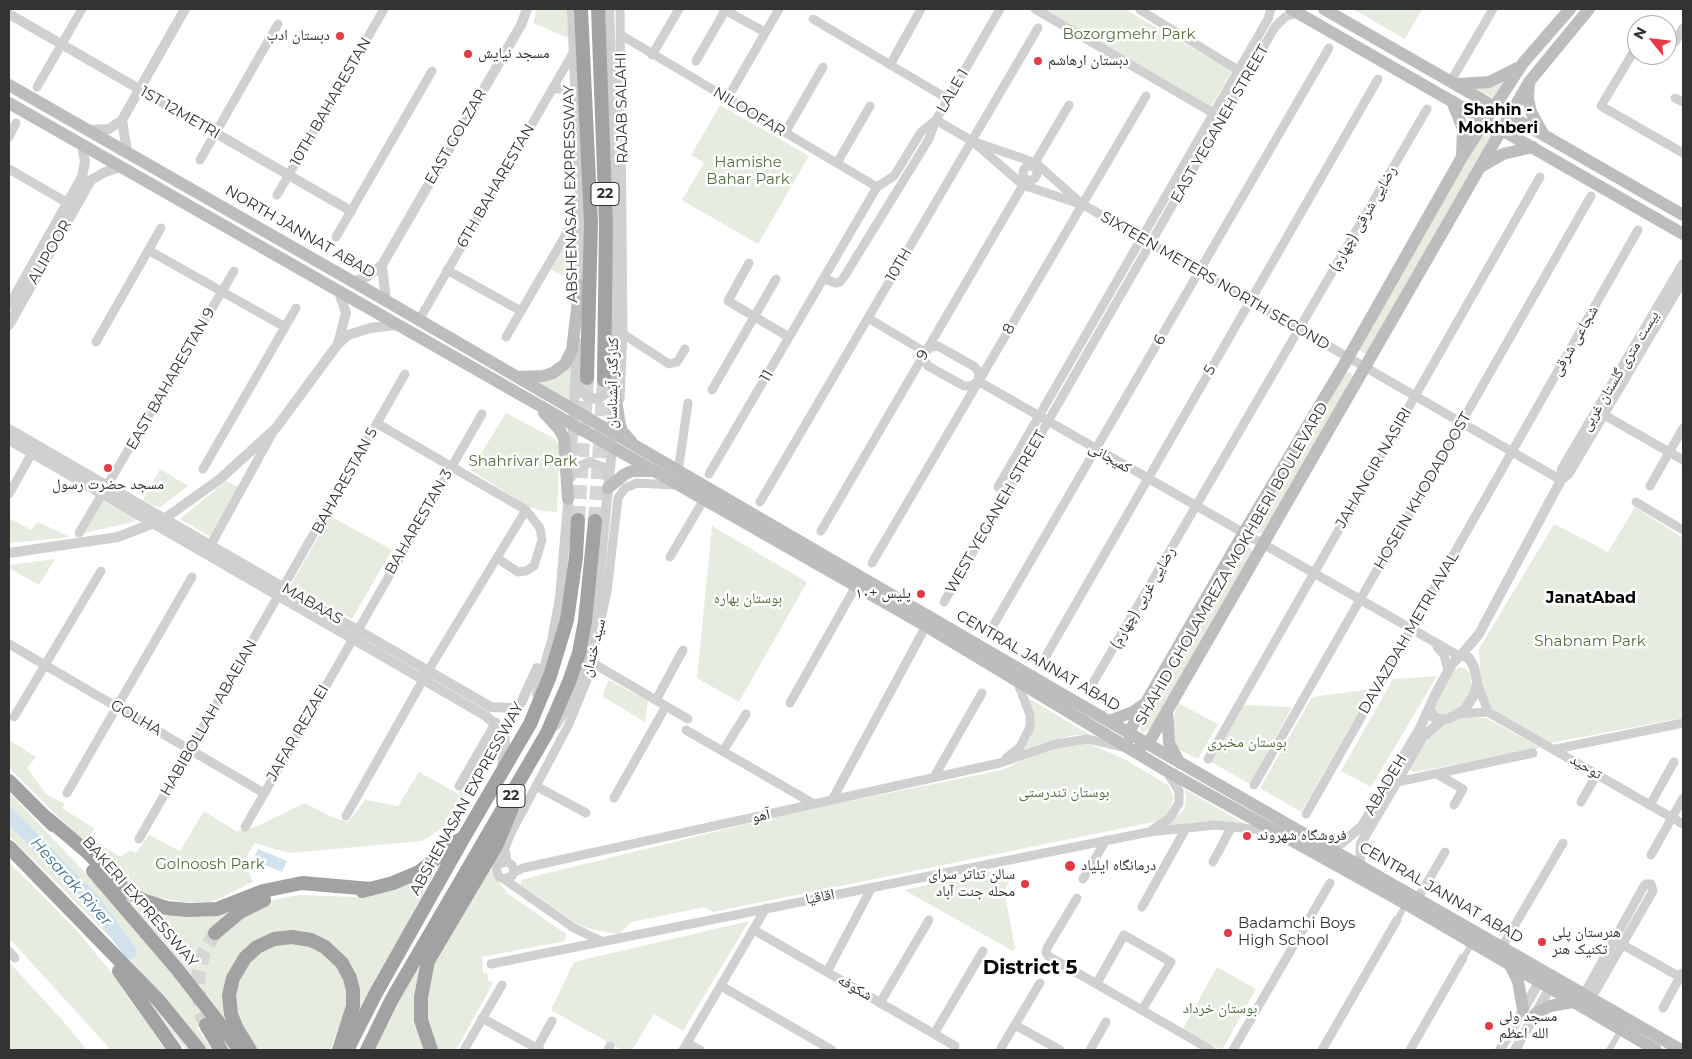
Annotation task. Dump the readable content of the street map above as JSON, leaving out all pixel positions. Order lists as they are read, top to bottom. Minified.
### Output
{"streets":{"highway":["ABSHENASAN EXPRESSWAY","22","BAKERI EXPRESSWAY"],"main road":["NORTH JANNAT ABAD","SHAHID GHOLAMREZA MOKHBERI BOULEVARD","CENTRAL JANNAT ABAD"],"street":["LALE 1","10TH BAHARESTAN","RAJAB SALAHI","NILOOFAR","1ST 12METRI","EAST YEGANEH STREET","EAST GOLZAR","6TH BAHARESTAN","رضایی شرقی (چهارم)","ALIPOOR","10TH","SIXTEEN METERS NORTH SECOND","8","6","شجاعی شرقی","9","5","بیست متری گلستان غربی","11","EAST BAHARESTAN 9","کنارگذر آبشناسان","کمیجانی","JAHANGIR NASIRI","BAHARESTAN 5","HOSEIN KHODADOOST","WEST YEGANEH STREET","BAHARESTAN 3","رضایی غربی (چهارم)","MABAAS","DAVAZDAH METRI AVAL","سید خندان","GOLHA","HABIBOLLAH ABAEIAN","JAFAR REZAEI","توحید","ABADEH","آهو","اقاقیا","شکوفه"]},"crossings":[["LALE 1","NILOOFAR"],["LALE 1","SIXTEEN METERS NORTH SECOND"],["LALE 1","11"],["10TH BAHARESTAN","1ST 12METRI"],["RAJAB SALAHI","NILOOFAR"],["NILOOFAR","11"],["EAST YEGANEH STREET","SIXTEEN METERS NORTH SECOND"],["EAST YEGANEH STREET","WEST YEGANEH STREET"],["EAST GOLZAR","NORTH JANNAT ABAD"],["6TH BAHARESTAN","NORTH JANNAT ABAD"],["22","کنارگذر آبشناسان"],["رضایی شرقی (چهارم)","SIXTEEN METERS NORTH SECOND"],["رضایی شرقی (چهارم)","کمیجانی"],["رضایی شرقی (چهارم)","رضایی غربی (چهارم)"],["NORTH JANNAT ABAD","کنارگذر آبشناسان"],["NORTH JANNAT ABAD","CENTRAL JANNAT ABAD"],["10TH","SIXTEEN METERS NORTH SECOND"],["SIXTEEN METERS NORTH SECOND","8"],["SIXTEEN METERS NORTH SECOND","6"],["SIXTEEN METERS NORTH SECOND","شجاعی شرقی"],["SIXTEEN METERS NORTH SECOND","9"],["SIXTEEN METERS NORTH SECOND","5"],["SIXTEEN METERS NORTH SECOND","بیست متری گلستان غربی"],["SIXTEEN METERS NORTH SECOND","JAHANGIR NASIRI"],["SIXTEEN METERS NORTH SECOND","HOSEIN KHODADOOST"],["SIXTEEN METERS NORTH SECOND","WEST YEGANEH STREET"],["SIXTEEN METERS NORTH SECOND","SHAHID GHOLAMREZA MOKHBERI BOULEVARD"],["SIXTEEN METERS NORTH SECOND","DAVAZDAH METRI AVAL"],["8","کمیجانی"],["6","کمیجانی"],["شجاعی شرقی","DAVAZDAH METRI AVAL"],["5","کمیجانی"],["بیست متری گلستان غربی","ABADEH"],["EAST BAHARESTAN 9","MABAAS"],["کنارگذر آبشناسان","CENTRAL JANNAT ABAD"],["کمیجانی","JAHANGIR NASIRI"],["کمیجانی","HOSEIN KHODADOOST"],["کمیجانی","WEST YEGANEH STREET"],["کمیجانی","SHAHID GHOLAMREZA MOKHBERI BOULEVARD"],["کمیجانی","رضایی غربی (چهارم)"],["کمیجانی","DAVAZDAH METRI AVAL"],["کمیجانی","ABADEH"],["BAHARESTAN 5","MABAAS"],["BAHARESTAN 5","HABIBOLLAH ABAEIAN"],["BAHARESTAN 3","MABAAS"],["BAHARESTAN 3","JAFAR REZAEI"],["SHAHID GHOLAMREZA MOKHBERI BOULEVARD","CENTRAL JANNAT ABAD"],["SHAHID GHOLAMREZA MOKHBERI BOULEVARD","آهو"],["MABAAS","HABIBOLLAH ABAEIAN"],["MABAAS","JAFAR REZAEI"],["سید خندان","CENTRAL JANNAT ABAD"],["سید خندان","آهو"],["CENTRAL JANNAT ABAD","ABADEH"],["CENTRAL JANNAT ABAD","آهو"],["CENTRAL JANNAT ABAD","اقاقیا"],["GOLHA","HABIBOLLAH ABAEIAN"],["GOLHA","JAFAR REZAEI"]],"districts":["Shahin - Mokhberi","JanatAbad","District 5"],"water":["Hesarak River"],"parks":["Bozorgmehr Park","Hamishe Bahar Park","Shahrivar Park","بوستان بهاره","Shabnam Park","بوستان مخبری","بوستان تندرستی","Golnoosh Park","بوستان خرداد"],"places":["دبستان ادب","مسجد نیایش","دبستان ارهاشم","مسجد حضرت رسول","پلیس +۱۰","فروشگاه شهروند","درمانگاه ایلیاد","سالن تئاتر سرای محله جنت آباد","Badamchi Boys High School","هنرستان پلی تکنیک هنر","مسجد ولی الله اعظم"],"north":"top left"}
